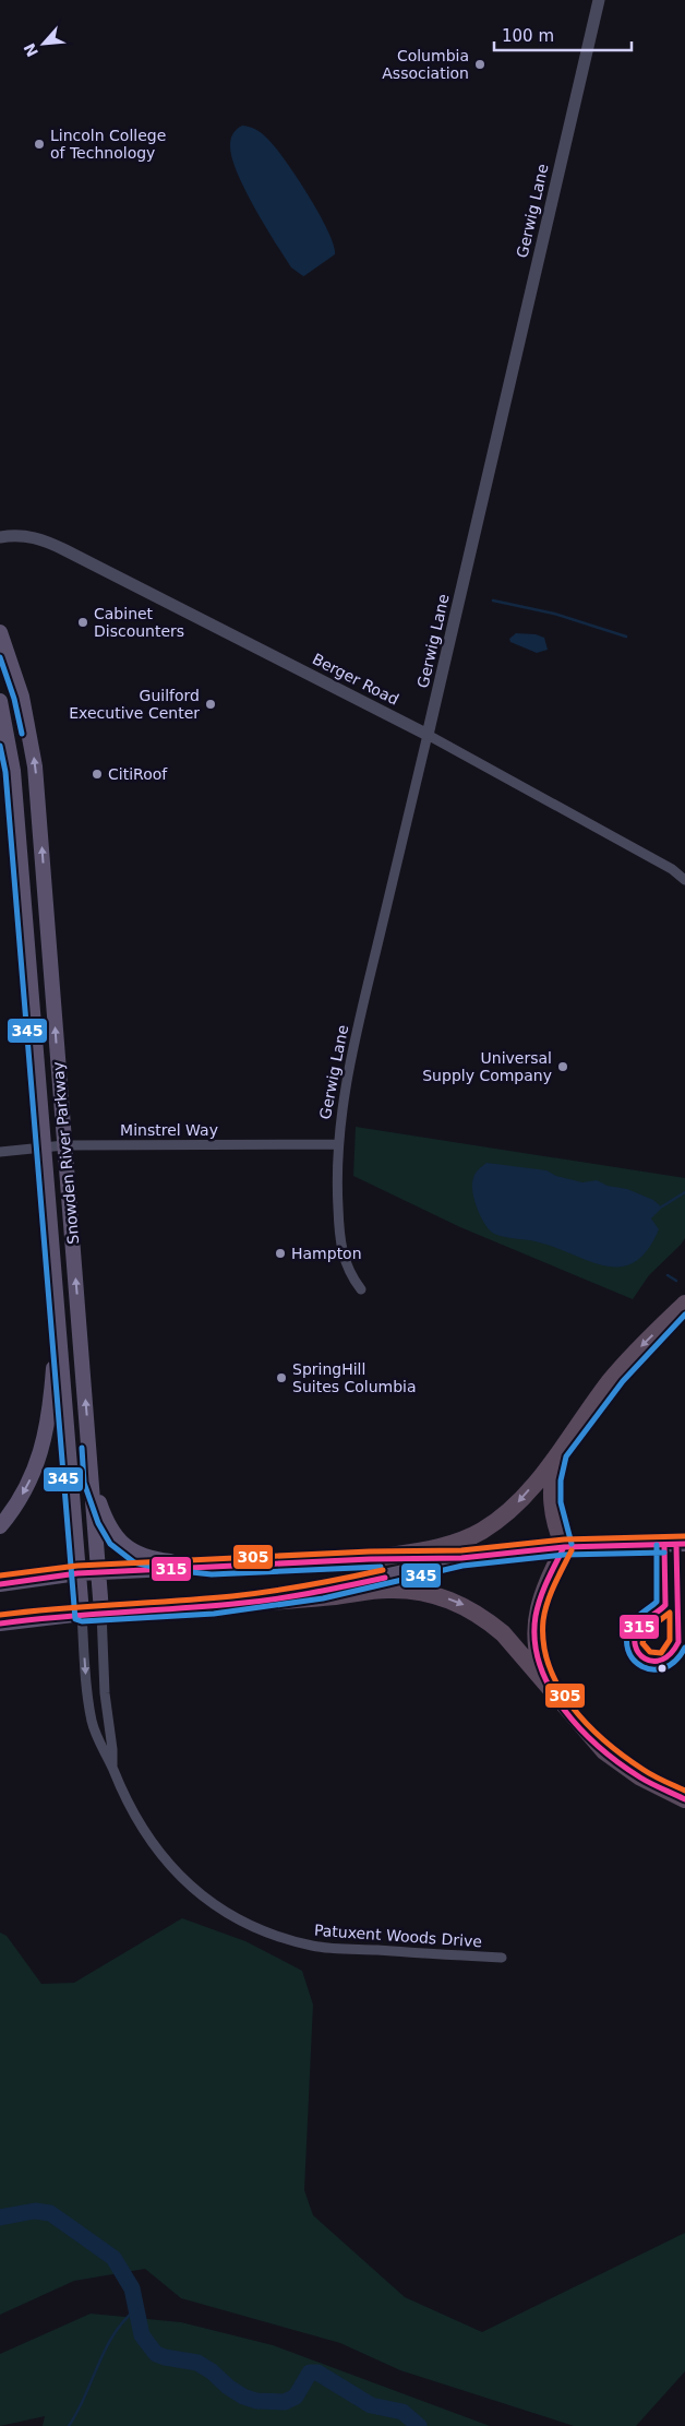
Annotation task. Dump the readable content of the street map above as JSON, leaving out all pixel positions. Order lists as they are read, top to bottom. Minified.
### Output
{"streets":{"main road":["Snowden River Parkway"],"street":["Gerwig Lane","Berger Road","Minstrel Way","Patuxent Woods Drive"]},"crossings":[["Gerwig Lane","Berger Road"],["Gerwig Lane","Minstrel Way"],["Minstrel Way","Snowden River Parkway"],["Snowden River Parkway","Patuxent Woods Drive"]],"places":["Columbia Association","Lincoln College of Technology","Cabinet Discounters","Guilford Executive Center","CitiRoof","Universal Supply Company","Hampton","SpringHill Suites Columbia"],"lines":["transit line 345","transit line 305","transit line 315"],"scale_bar":"100 m","north":"bottom left"}
